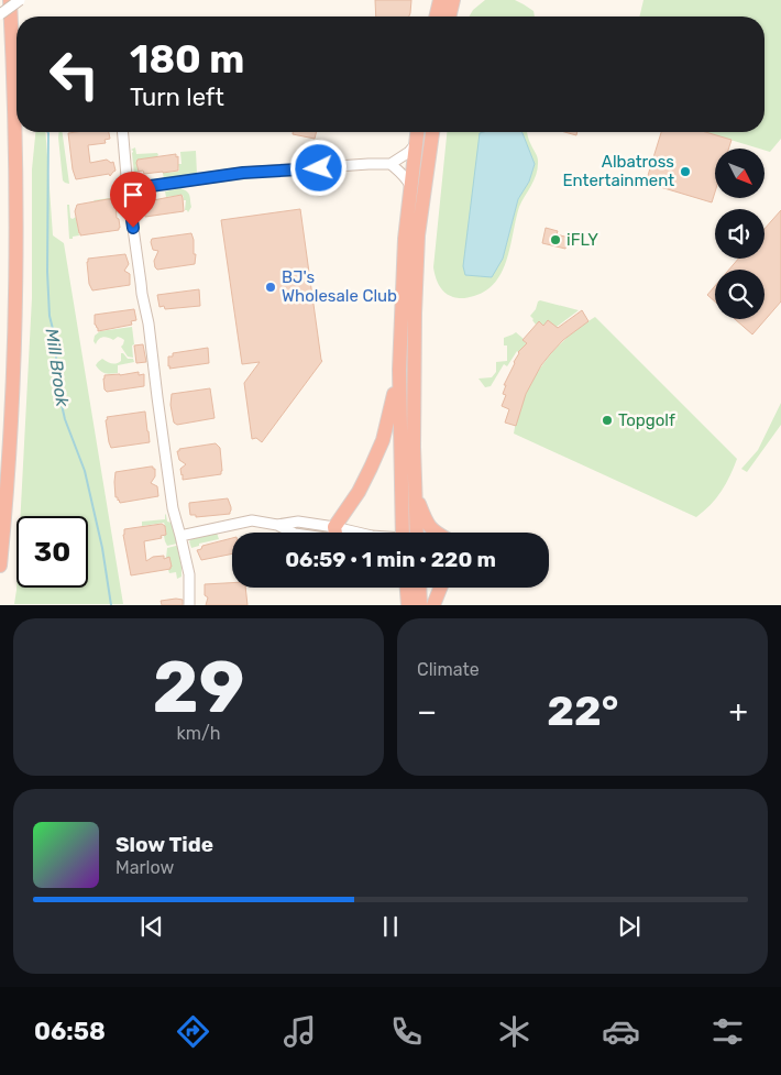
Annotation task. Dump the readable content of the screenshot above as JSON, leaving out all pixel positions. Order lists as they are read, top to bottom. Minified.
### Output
{"water":["Mill Brook"],"places":["Albatross Entertainment","iFLY","BJ's Wholesale Club","Topgolf"],"north":"bottom right","page":{"turn":["180 m","Turn left"],"limit":"30","trip":"06:59 · 1 min · 220 m","tile":[["29","km/h"],"Climate"],"heat":["−","22°","+"],"song":["Slow Tide","Marlow"],"tabs":"06:58"}}
